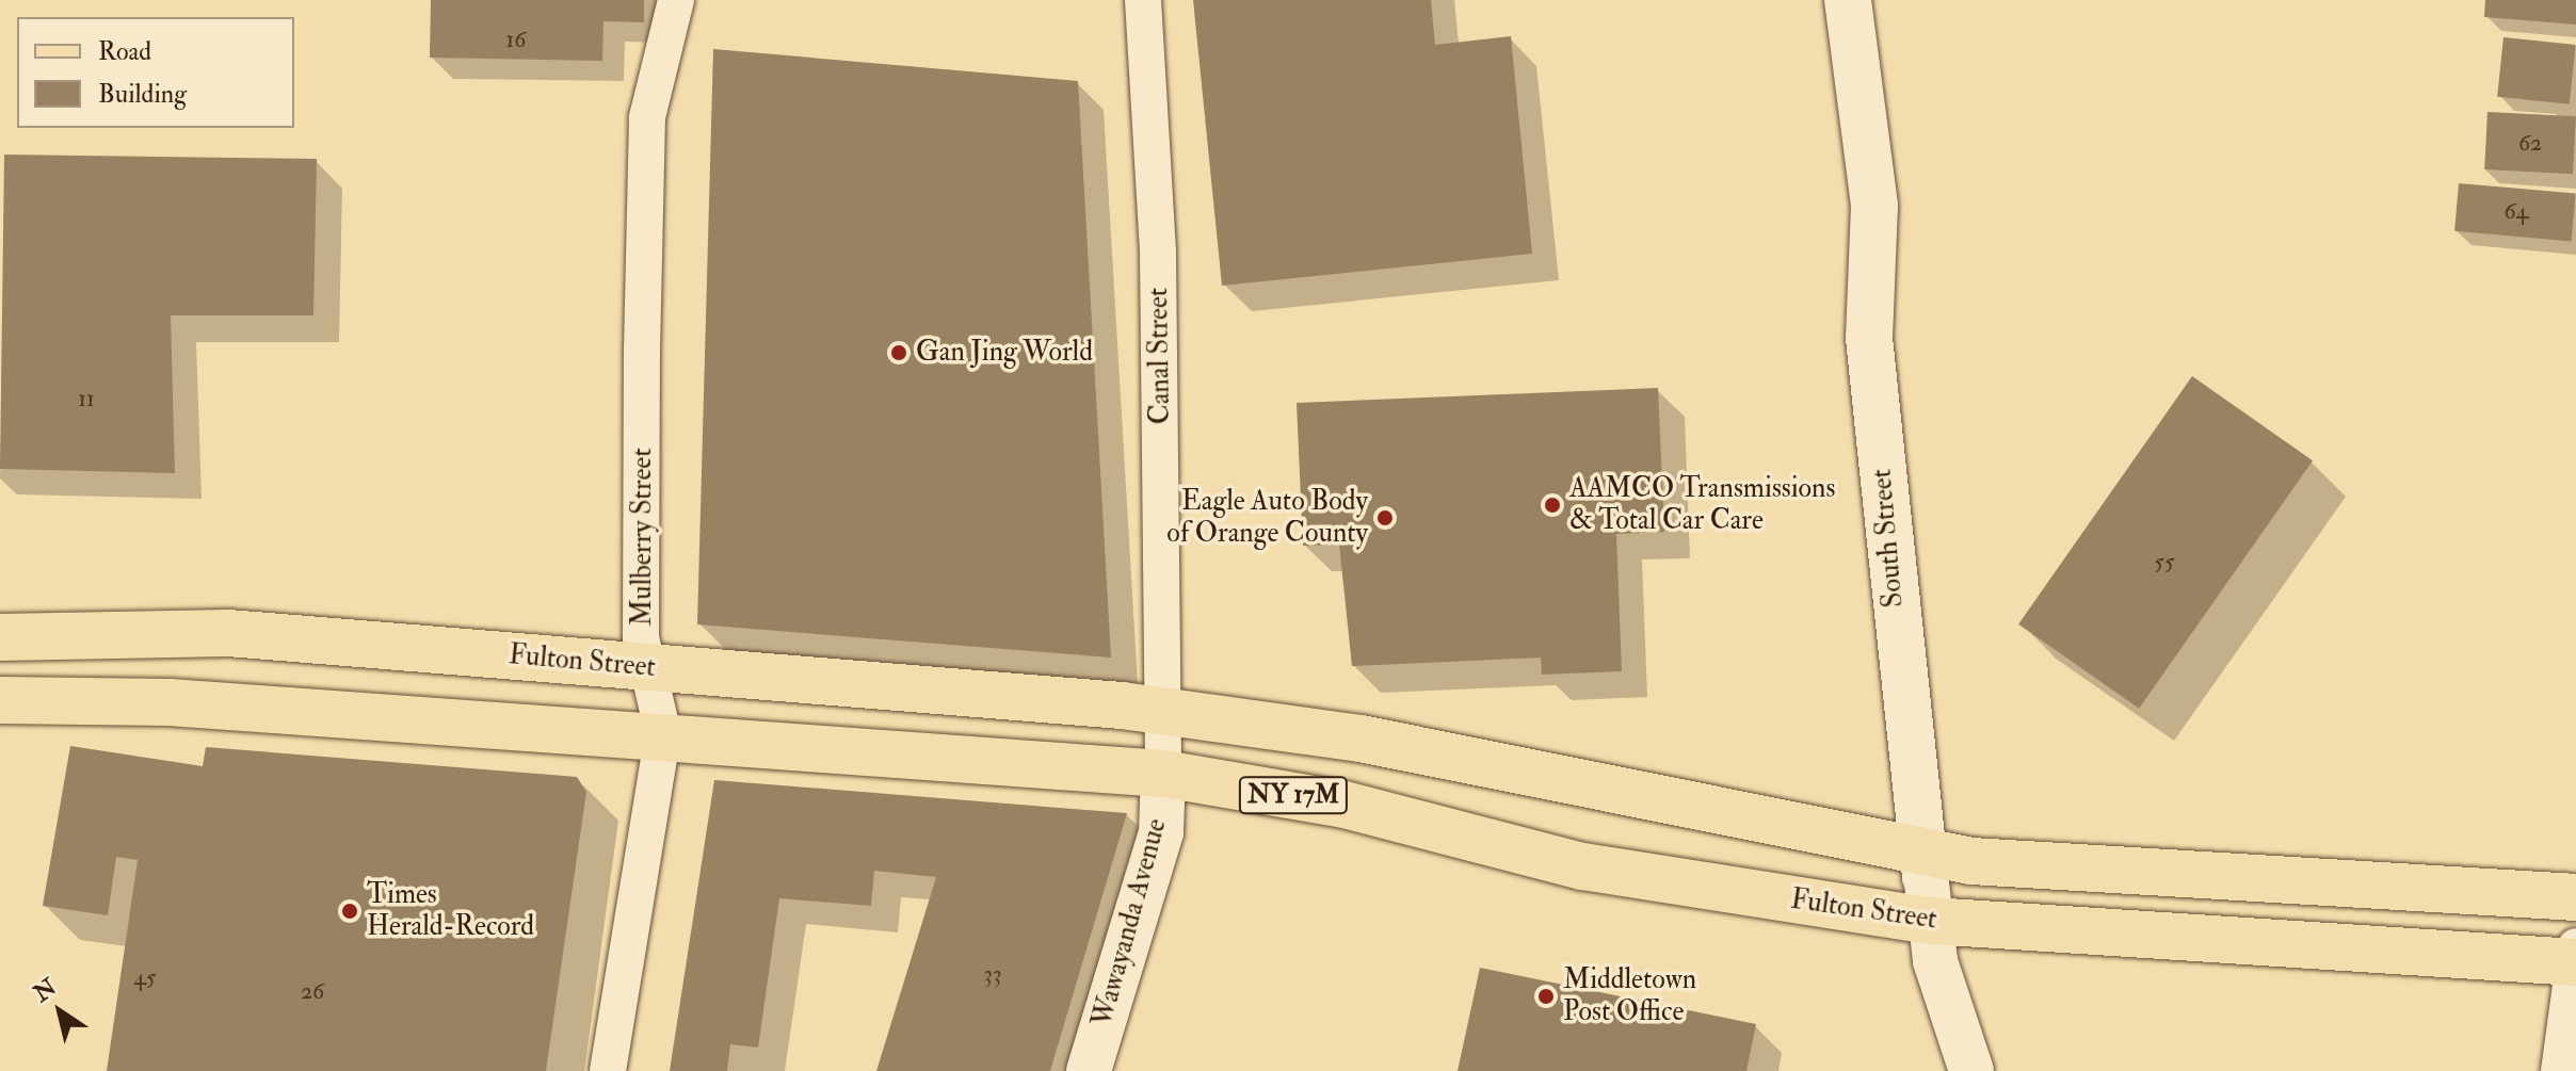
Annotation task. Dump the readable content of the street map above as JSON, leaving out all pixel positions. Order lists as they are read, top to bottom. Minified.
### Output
{"streets":{"main road":["South Street","Fulton Street","NY 17M"],"street":["Canal Street","Mulberry Street","Wawayanda Avenue"]},"crossings":[["Canal Street","Fulton Street"],["Mulberry Street","Fulton Street"],["South Street","Fulton Street"],["Fulton Street","Wawayanda Avenue"]],"places":["Gan Jing World","AAMCO Transmissions & Total Car Care","Eagle Auto Body of Orange County","Times Herald-Record","Middletown Post Office"],"house_numbers":["16","62","64","11","55","33","45","26"],"legend":["Road","Building"],"north":"top left"}
